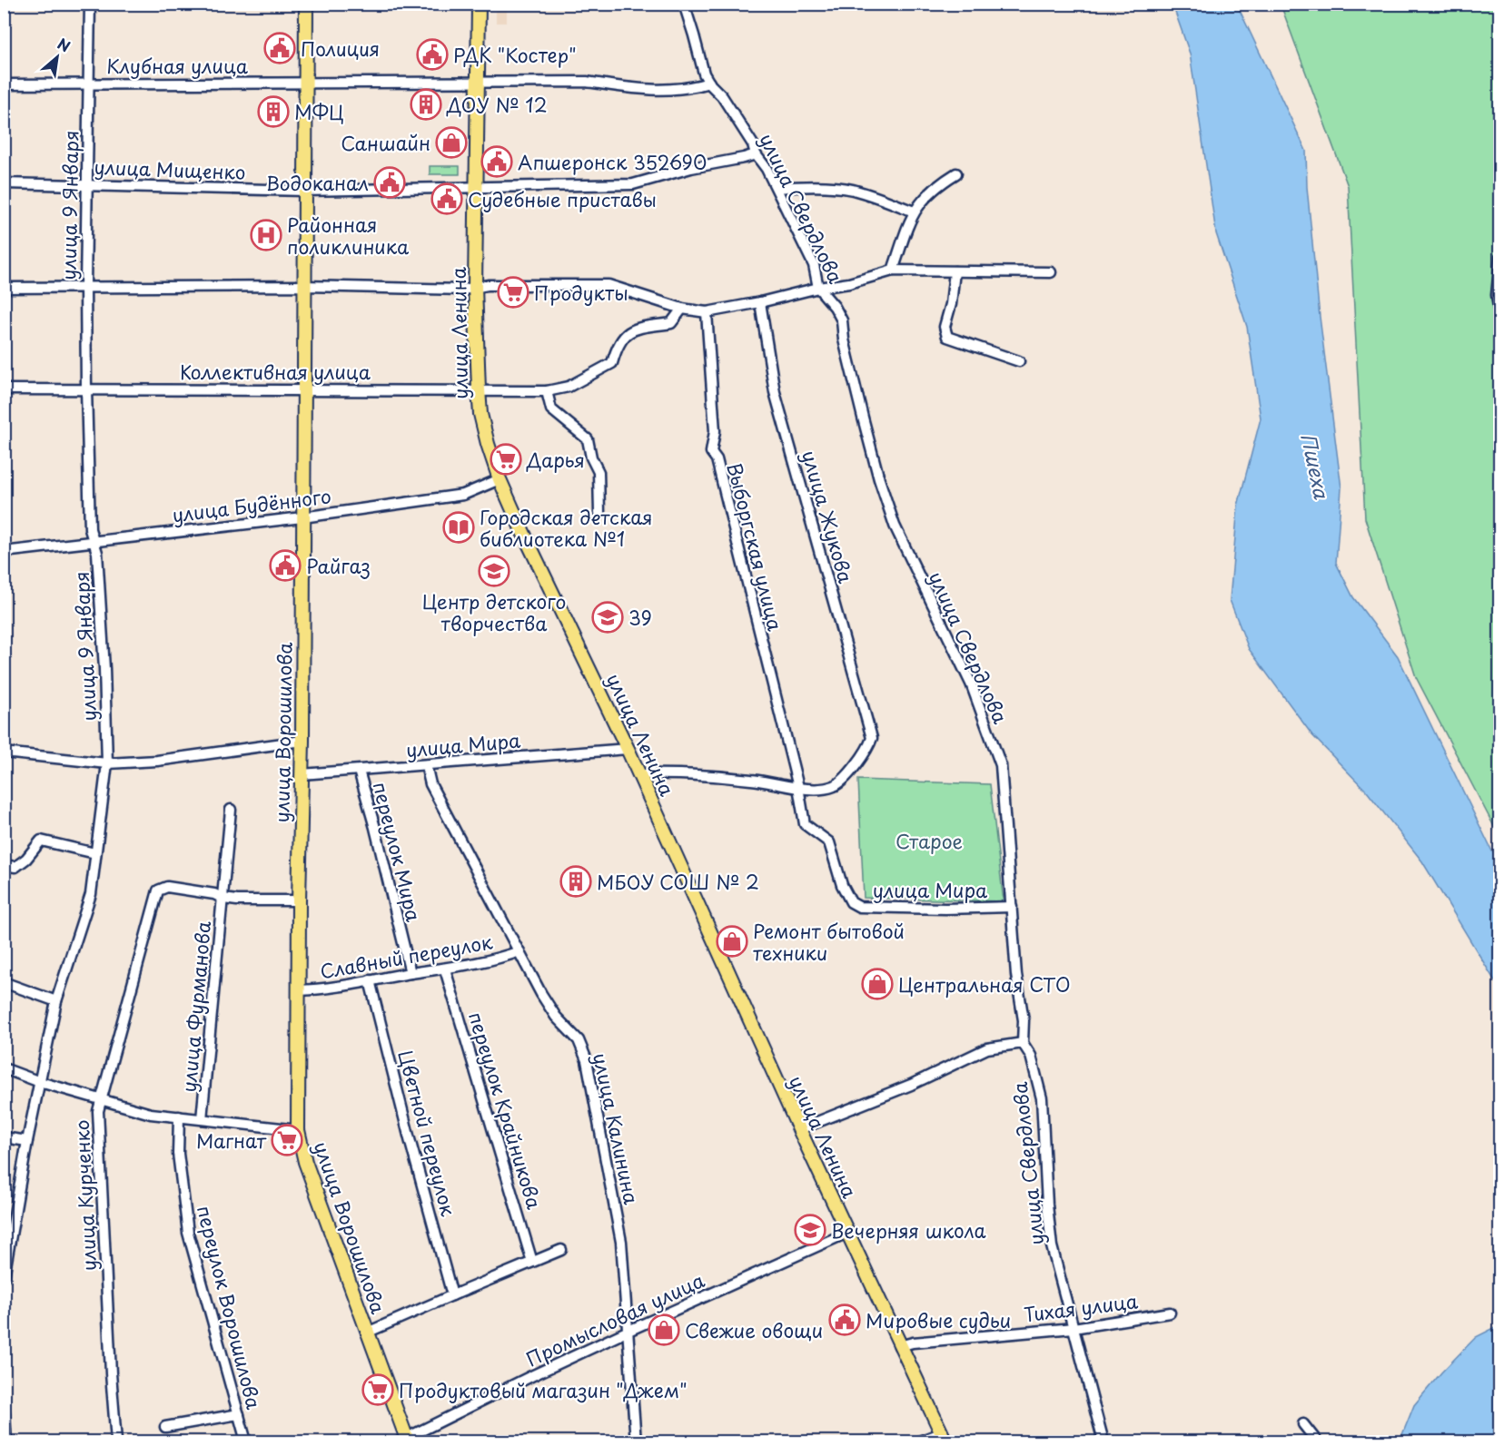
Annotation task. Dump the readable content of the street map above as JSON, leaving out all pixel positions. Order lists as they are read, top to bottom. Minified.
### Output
{"streets":{"main road":["улица Ленина","улица Ворошилова"],"street":["Клубная улица","улица Мищенко","улица 9 Января","улица Свердлова","Коллективная улица","улица Будённого","улица Жукова","Выборгская улица","улица Мира","переулок Мира","Славный переулок","улица Фурманова","переулок Крайникова","улица Калинина","Цветной переулок","улица Курченко","переулок Ворошилова","Тихая улица","Промысловая улица"]},"crossings":[["Клубная улица","улица 9 Января"],["Клубная улица","улица Свердлова"],["Клубная улица","улица Ленина"],["Клубная улица","улица Ворошилова"],["улица Мищенко","улица 9 Января"],["улица Мищенко","улица Свердлова"],["улица Мищенко","улица Ленина"],["улица Мищенко","улица Ворошилова"],["улица 9 Января","Коллективная улица"],["улица 9 Января","улица Будённого"],["улица Свердлова","улица Мира"],["улица Свердлова","Тихая улица"],["улица Ленина","Коллективная улица"],["улица Ленина","улица Будённого"],["улица Ленина","улица Мира"],["улица Ленина","Тихая улица"],["улица Ленина","Промысловая улица"],["Коллективная улица","улица Ворошилова"],["улица Будённого","улица Ворошилова"],["улица Жукова","Выборгская улица"],["улица Жукова","улица Мира"],["Выборгская улица","улица Мира"],["улица Ворошилова","улица Мира"],["улица Ворошилова","Славный переулок"],["улица Ворошилова","Промысловая улица"],["улица Мира","переулок Мира"],["улица Мира","улица Калинина"],["переулок Мира","Славный переулок"],["Славный переулок","переулок Крайникова"],["Славный переулок","улица Калинина"],["Славный переулок","Цветной переулок"],["улица Фурманова","улица Курченко"],["улица Калинина","Промысловая улица"]],"water":["Пшеха"],"parks":["Старое"],"places":{"public building":["Полиция","РДК \"Костер\"","Апшеронск 352690","Водоканал","Судебные приставы","Райгаз","Мировые судьи"],"building":["ДОУ № 12","МФЦ","МБОУ СОШ № 2"],"shop":["Саншайн","Ремонт бытовой техники","Центральная СТО","Свежие овощи"],"hospital":["Районная поликлиника"],"supermarket":["Продукты","Дарья","Магнат","Продуктовый магазин \"Джем\""],"library":["Городская детская библиотека №1"],"school or university":["Центр детского творчества","39","Вечерняя школа"]},"north":"top right"}
